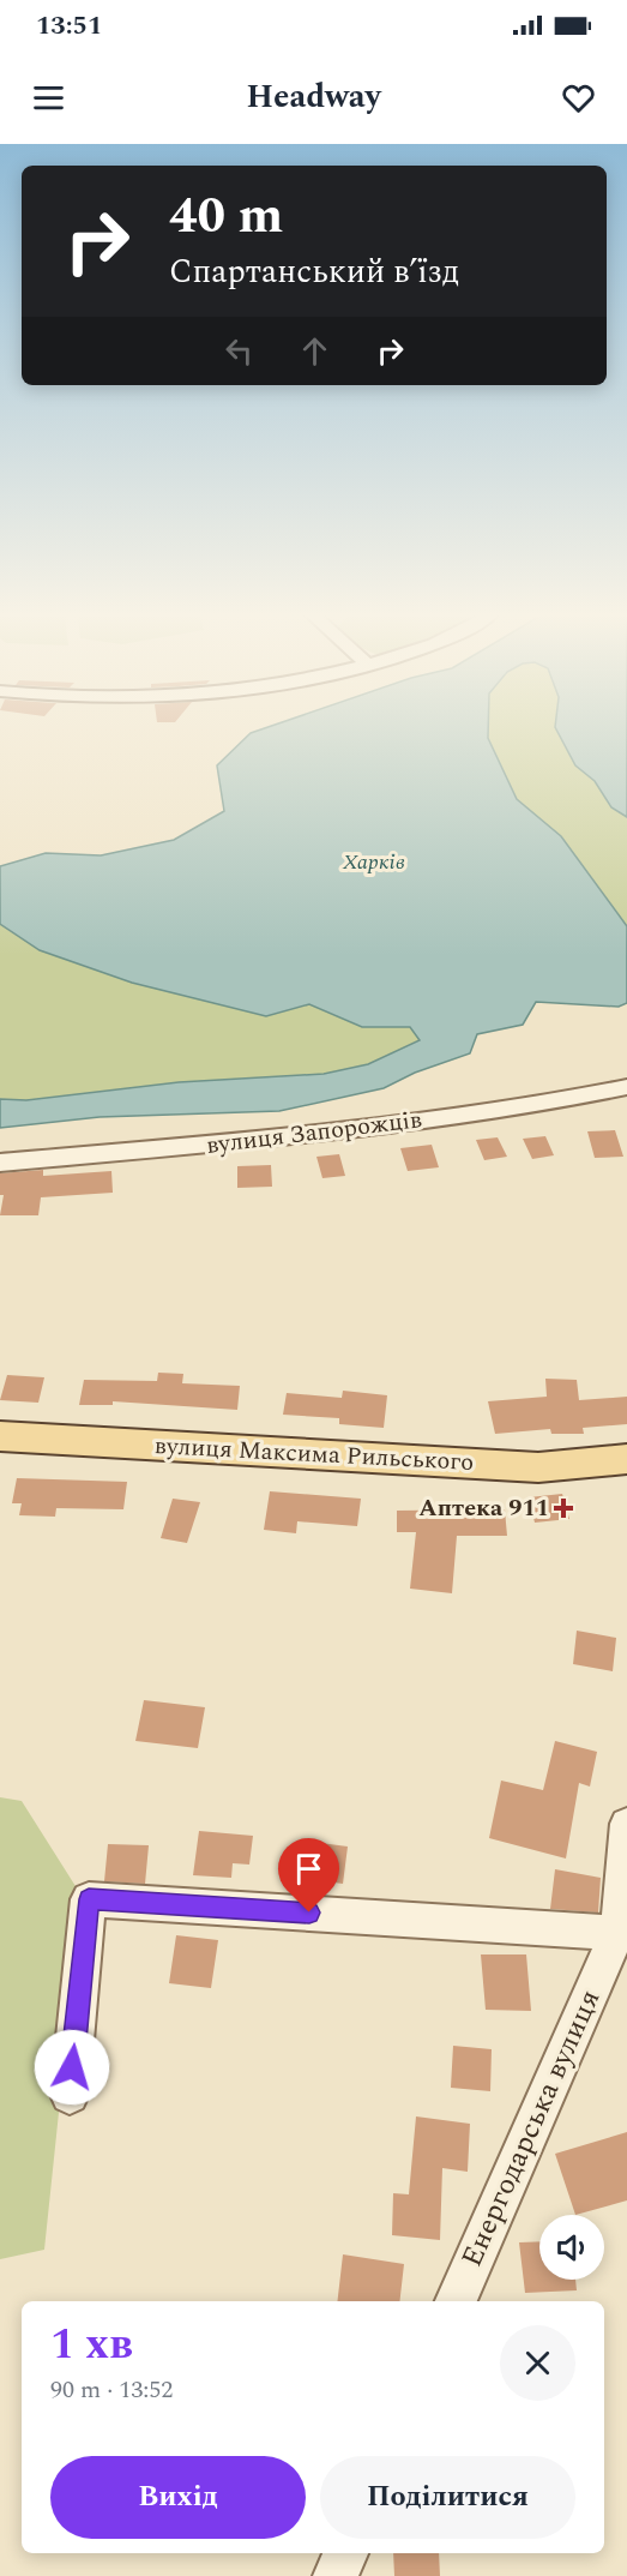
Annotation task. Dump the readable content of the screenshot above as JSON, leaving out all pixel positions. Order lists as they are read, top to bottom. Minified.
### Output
{"streets":{"main road":["вулиця Максима Рильського"],"street":["вулиця Запорожців","Енергодарська вулиця"]},"water":["Харків"],"places":{"health":["Аптека 911"]},"page":{"status":"13:51","header":"Headway","turn":["40 m","Спартанський в’їзд"],"heading":["1 хв","90 m · 13:52"],"buttons":["Вихід","Поділитися"]}}
